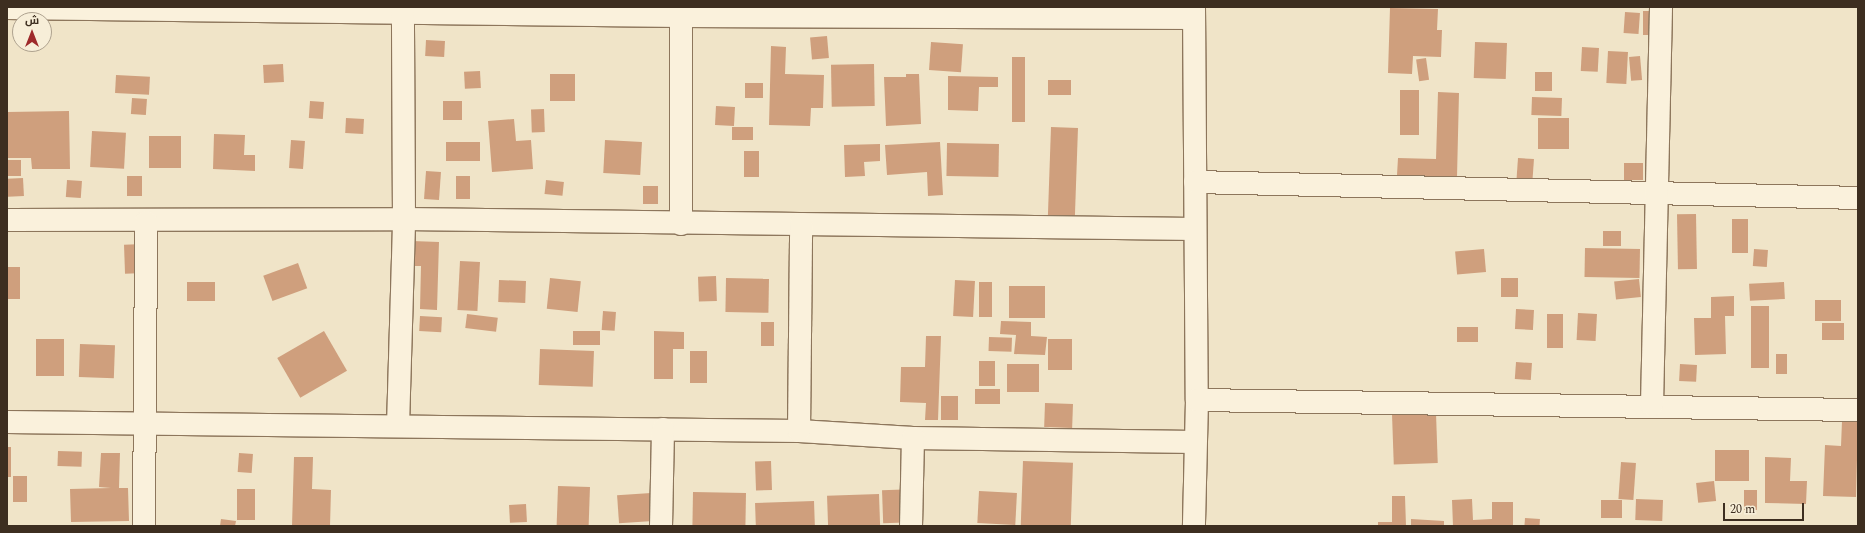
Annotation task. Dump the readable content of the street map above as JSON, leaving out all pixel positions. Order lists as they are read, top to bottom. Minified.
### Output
{"scale_bar":"20 m","north":"top"}
